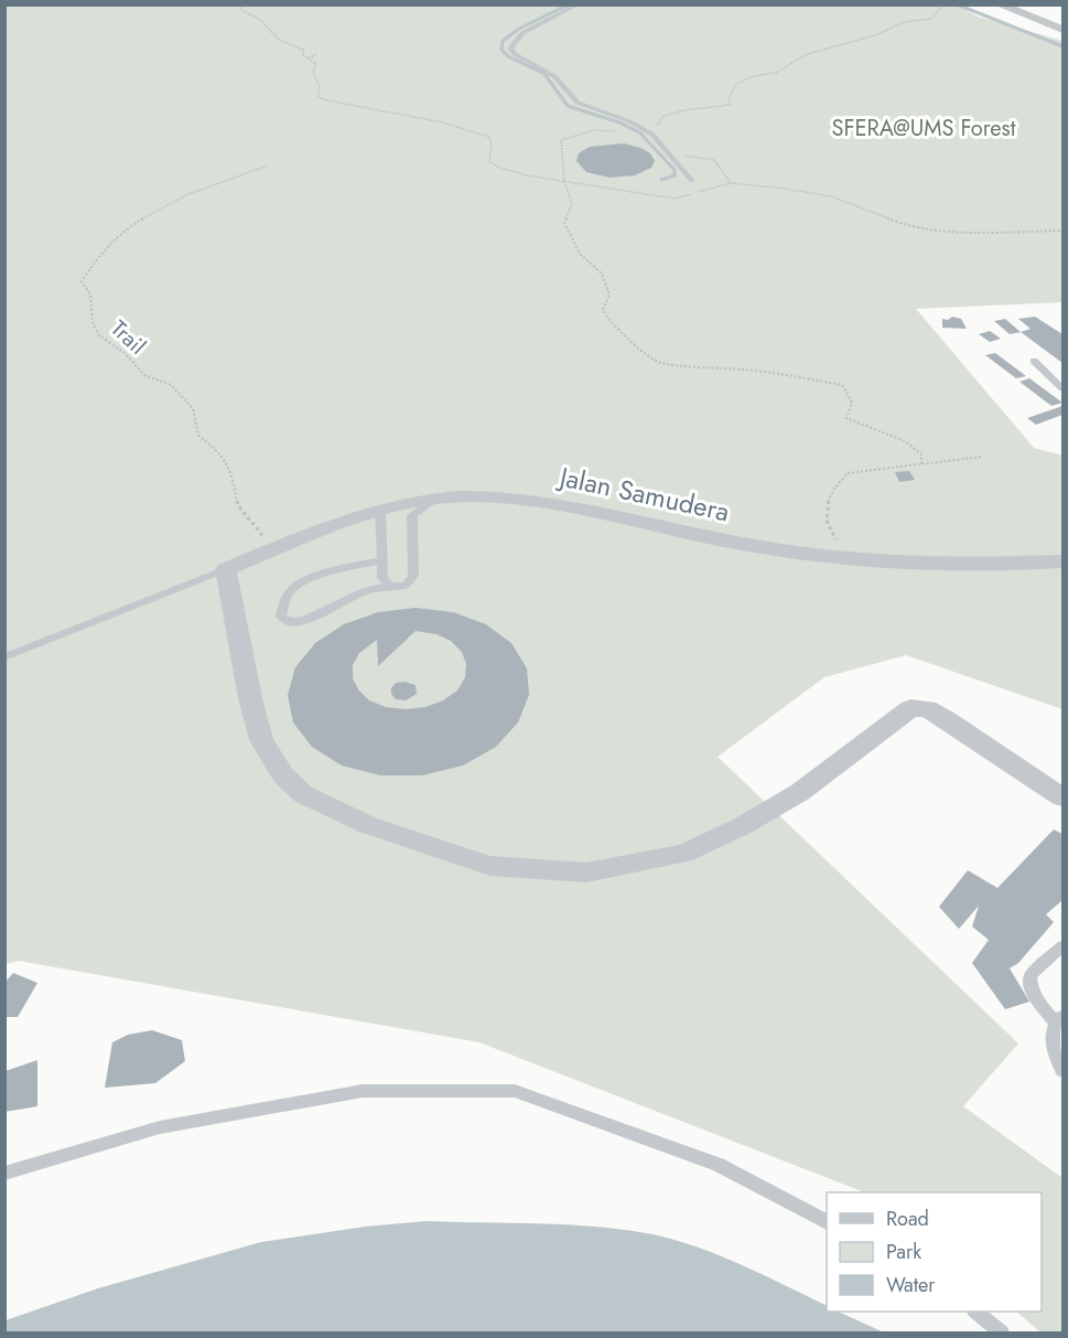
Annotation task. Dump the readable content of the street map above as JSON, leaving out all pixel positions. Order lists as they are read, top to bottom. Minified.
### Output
{"streets":{"street":["Jalan Samudera"],"path":["Trail"]},"crossings":[["Trail","Jalan Samudera"]],"parks":["SFERA@UMS Forest"],"legend":["Road","Park","Water"]}
